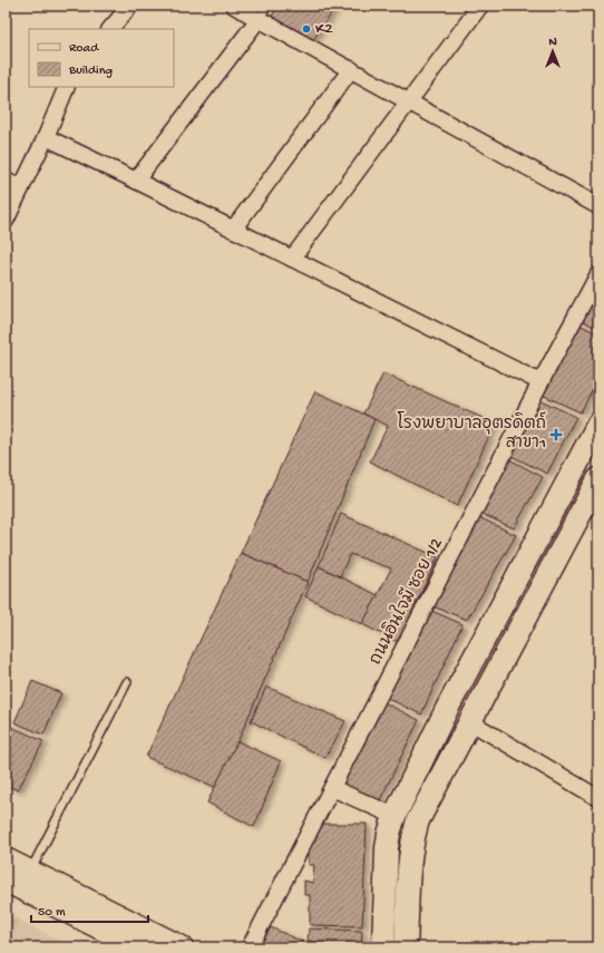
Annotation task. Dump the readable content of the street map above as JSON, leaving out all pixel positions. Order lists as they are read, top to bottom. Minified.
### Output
{"streets":{"street":["ถนนอินใจมี ซอย 1/2"]},"places":{"other":["K2"],"health":["โรงพยาบาลอุตรดิตถ์ สาขา1"]},"legend":["Road","Building"],"scale_bar":"50 m","north":"top"}
